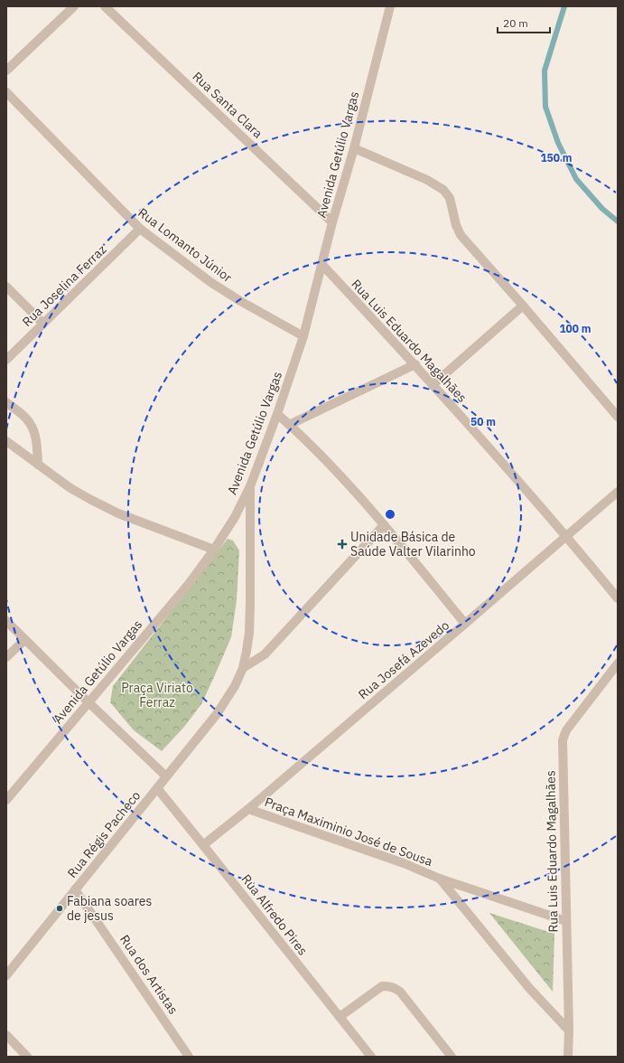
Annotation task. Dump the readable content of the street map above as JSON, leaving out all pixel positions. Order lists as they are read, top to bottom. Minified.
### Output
{"streets":{"street":["Rua Santa Clara","Avenida Getúlio Vargas","Rua Lomanto Júnior","Rua Joselina Ferraz","Rua Luis Eduardo Magalhães","Rua Josefá Azevedo","Praça Maximinio José de Sousa","Rua Régis Pacheco","Rua Alfredo Pires","Rua dos Artistas"]},"crossings":[["Rua Santa Clara","Avenida Getúlio Vargas"],["Avenida Getúlio Vargas","Rua Lomanto Júnior"],["Avenida Getúlio Vargas","Rua Luis Eduardo Magalhães"],["Rua Lomanto Júnior","Rua Joselina Ferraz"],["Rua Luis Eduardo Magalhães","Rua Josefá Azevedo"],["Rua Luis Eduardo Magalhães","Praça Maximinio José de Sousa"],["Rua Josefá Azevedo","Praça Maximinio José de Sousa"],["Rua Josefá Azevedo","Rua Alfredo Pires"],["Rua Régis Pacheco","Rua Alfredo Pires"],["Rua Régis Pacheco","Rua dos Artistas"]],"parks":["Praça Viriato Ferraz"],"places":{"health":["Unidade Básica de Saúde Valter Vilarinho"],"other":["Fabiana soares de jesus"]},"scale_bar":"20 m","rings":["150 m","100 m","50 m"]}
